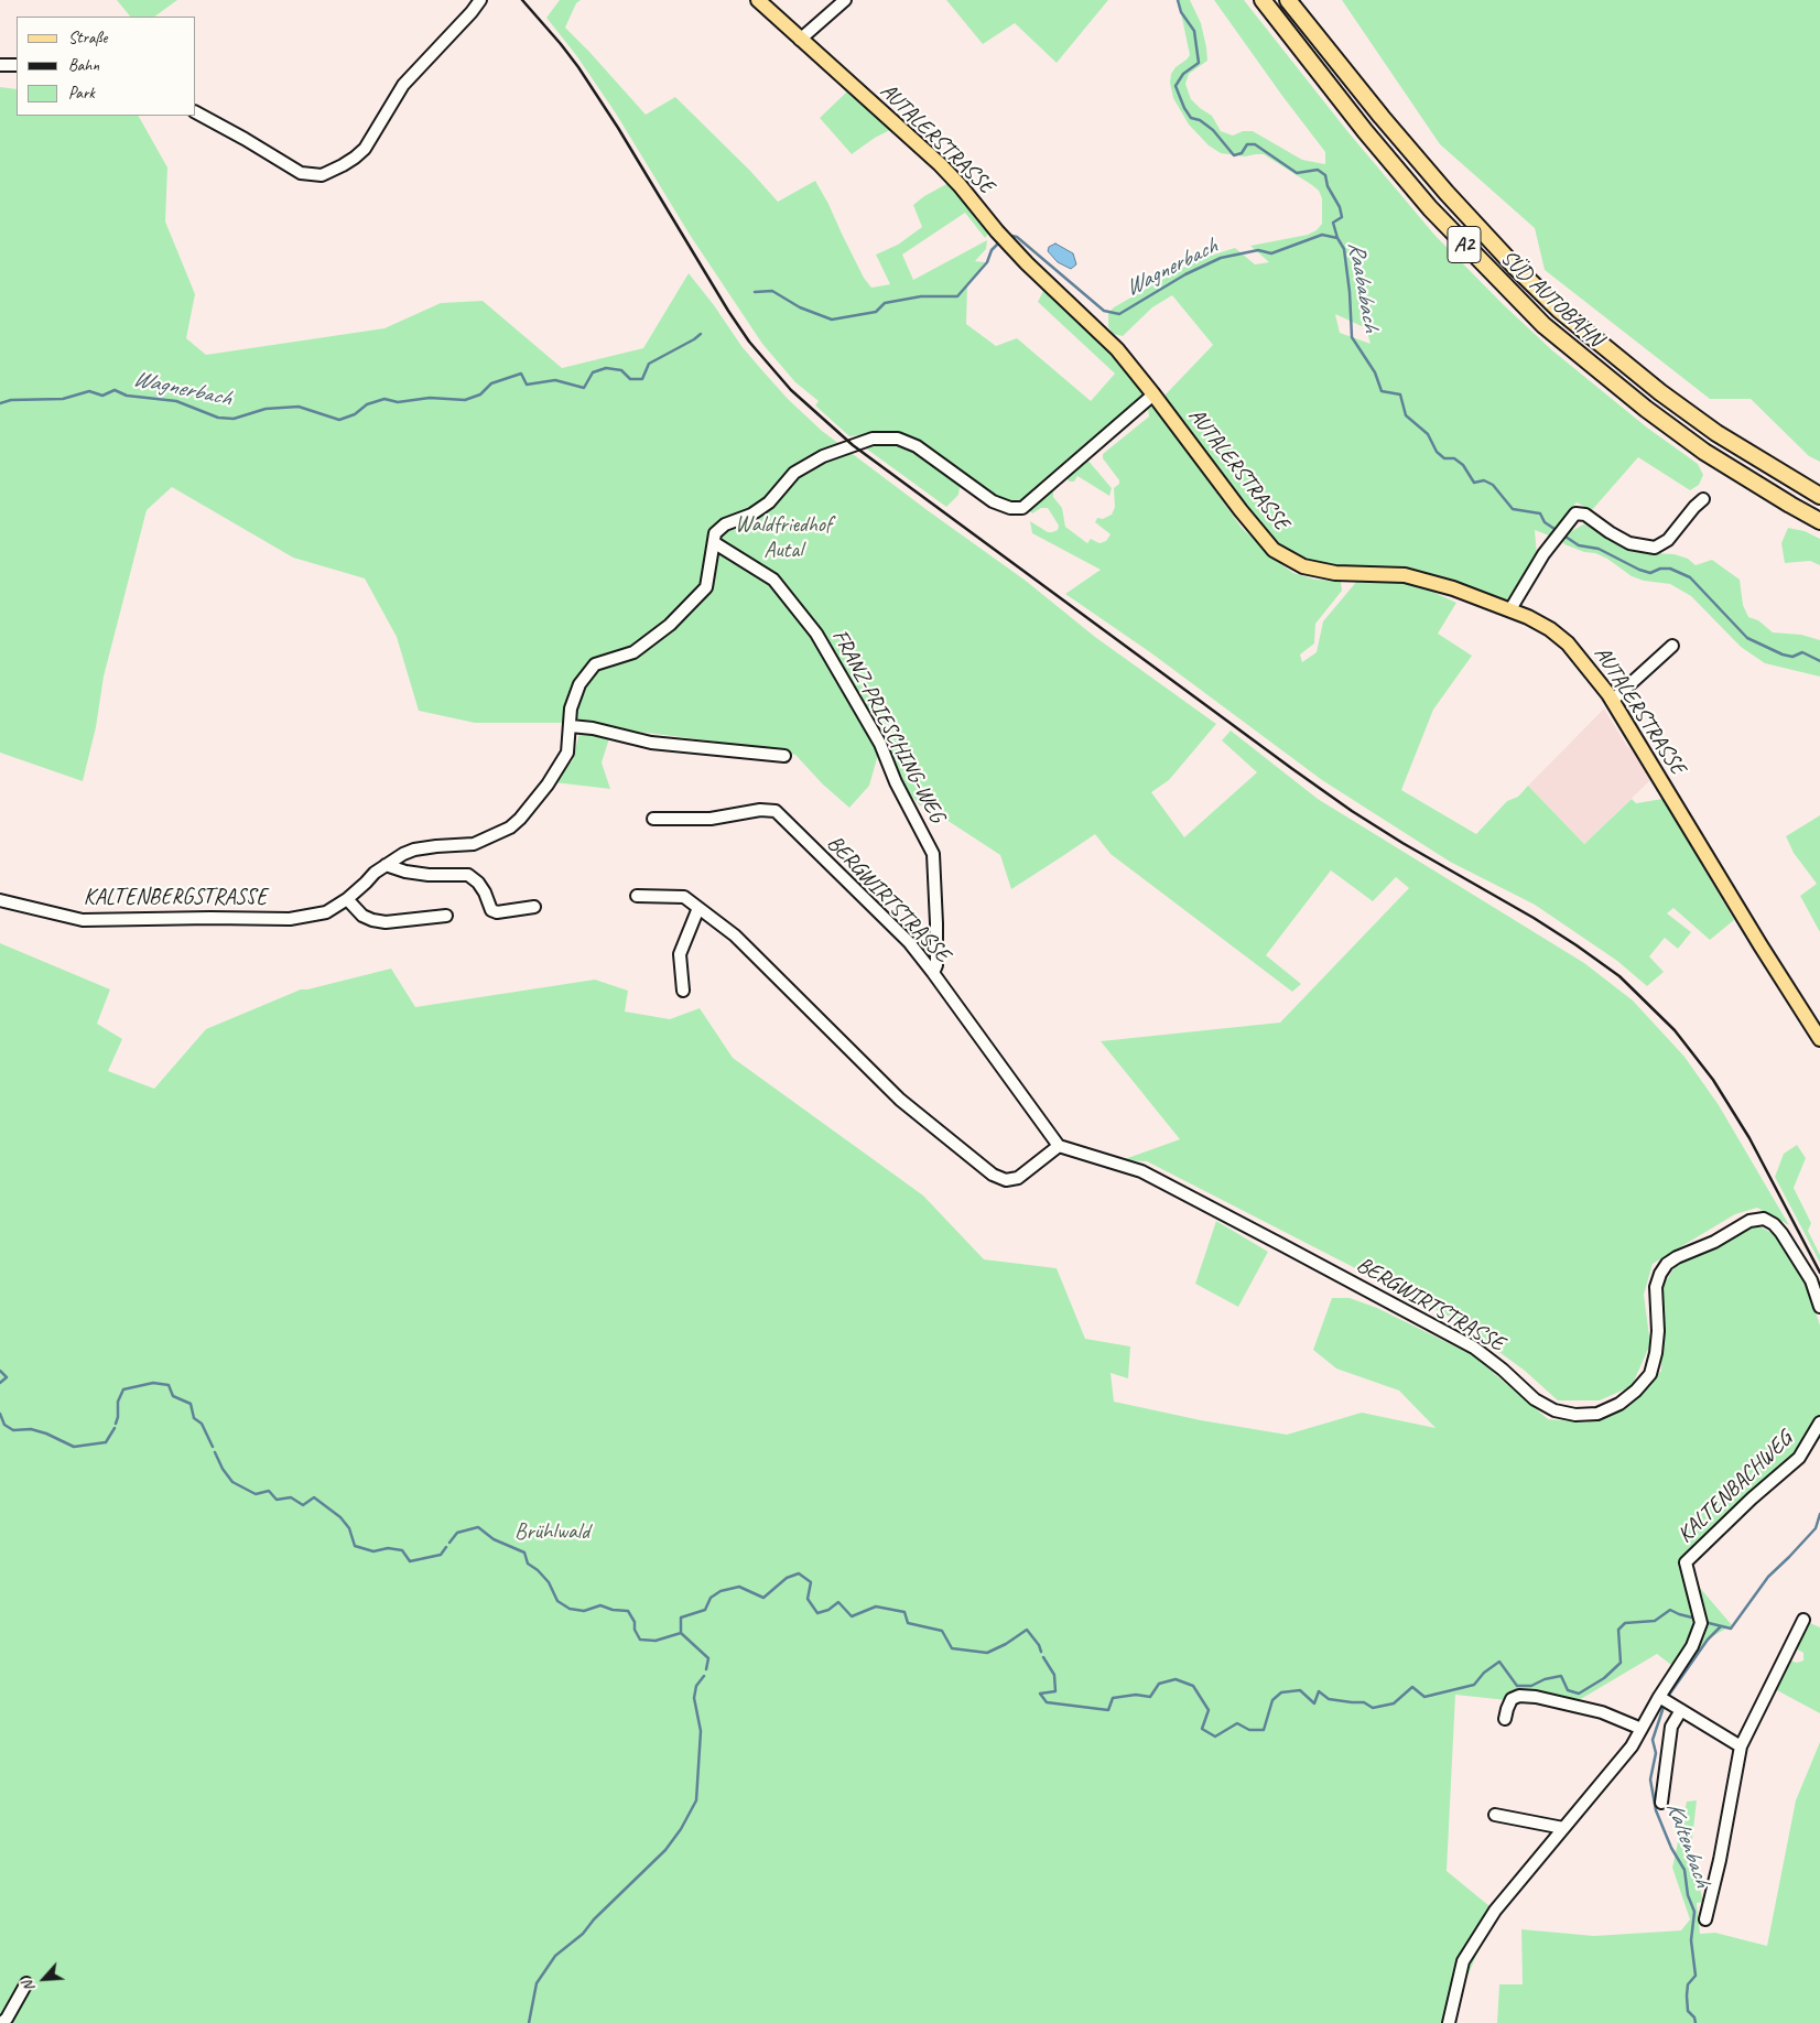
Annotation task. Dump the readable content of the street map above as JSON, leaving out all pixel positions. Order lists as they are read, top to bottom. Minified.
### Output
{"streets":{"highway":["A2","SÜD AUTOBAHN"],"main road":["AUTALERSTRASSE"],"street":["FRANZ-PRIESCHING-WEG","KALTENBERGSTRASSE","BERGWIRTSTRASSE","KALTENBACHWEG"]},"crossings":[["AUTALERSTRASSE","KALTENBERGSTRASSE"],["FRANZ-PRIESCHING-WEG","KALTENBERGSTRASSE"],["FRANZ-PRIESCHING-WEG","BERGWIRTSTRASSE"]],"water":["Wagnerbach","Raababach","Kaltenbach"],"parks":["Waldfriedhof Autal","Brühlwald"],"legend":["Straße","Bahn","Park"],"north":"bottom left"}
